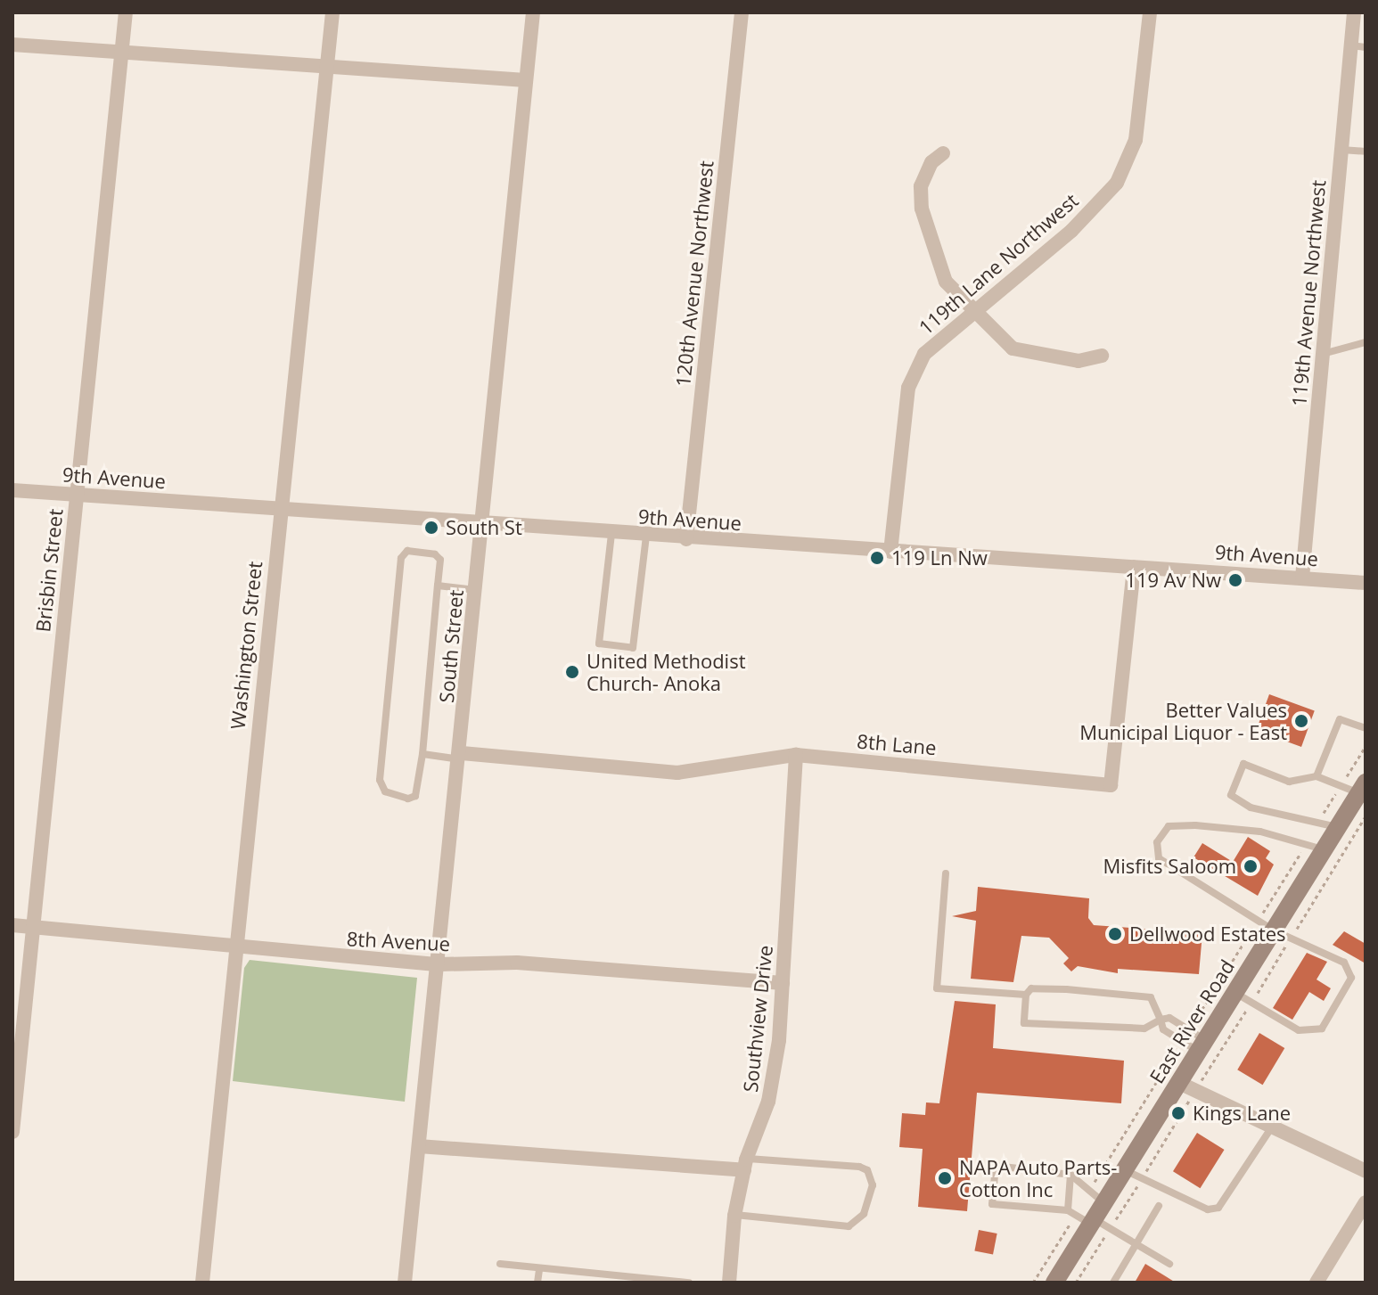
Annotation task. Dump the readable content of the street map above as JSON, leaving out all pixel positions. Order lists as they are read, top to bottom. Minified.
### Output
{"streets":{"main road":["East River Road"],"street":["119th Lane Northwest","120th Avenue Northwest","119th Avenue Northwest","9th Avenue","Brisbin Street","Washington Street","South Street","8th Lane","8th Avenue","Southview Drive"]},"crossings":[["119th Lane Northwest","9th Avenue"],["120th Avenue Northwest","9th Avenue"],["119th Avenue Northwest","9th Avenue"],["9th Avenue","Brisbin Street"],["9th Avenue","Washington Street"],["9th Avenue","South Street"],["9th Avenue","8th Lane"],["Brisbin Street","8th Avenue"],["Washington Street","8th Avenue"],["South Street","8th Lane"],["South Street","8th Avenue"],["8th Lane","Southview Drive"],["8th Avenue","Southview Drive"]],"places":["South St","119 Ln Nw","119 Av Nw","United Methodist Church- Anoka","Better Values Municipal Liquor - East","Misfits Saloom","Dellwood Estates","Kings Lane","NAPA Auto Parts- Cotton Inc"]}
